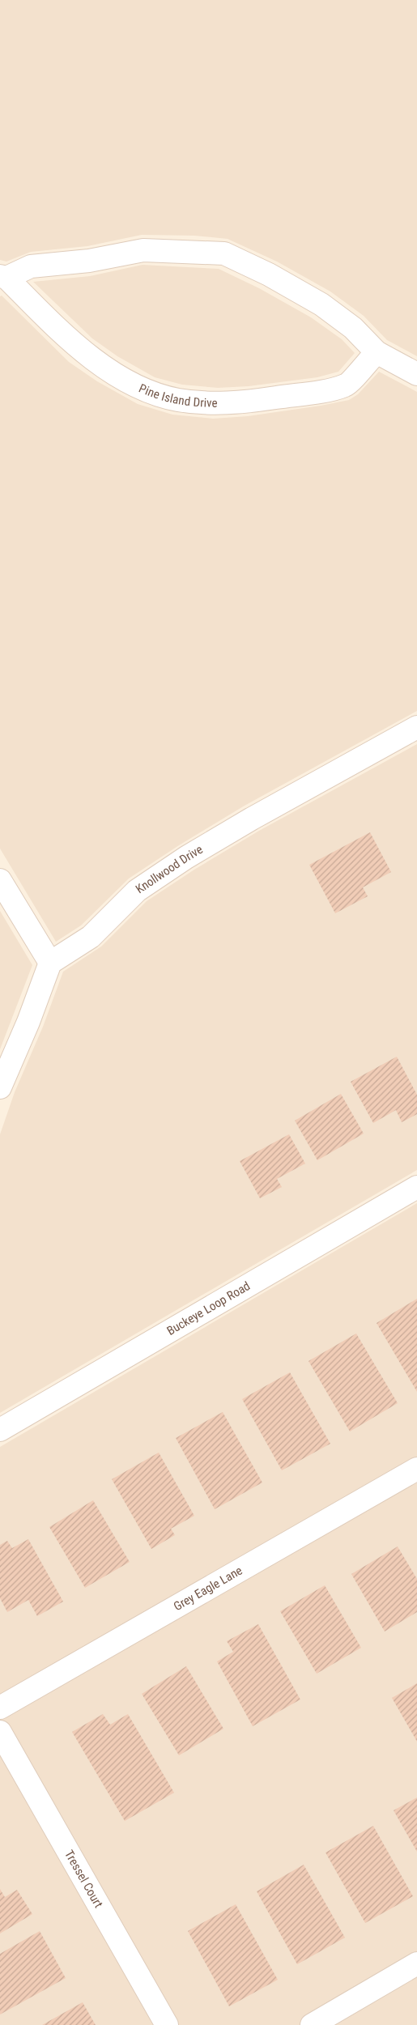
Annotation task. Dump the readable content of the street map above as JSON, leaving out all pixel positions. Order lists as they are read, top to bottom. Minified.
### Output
{"streets":{"street":["Pine Island Drive","Knollwood Drive","Buckeye Loop Road","Grey Eagle Lane","Tressel Court"]}}
